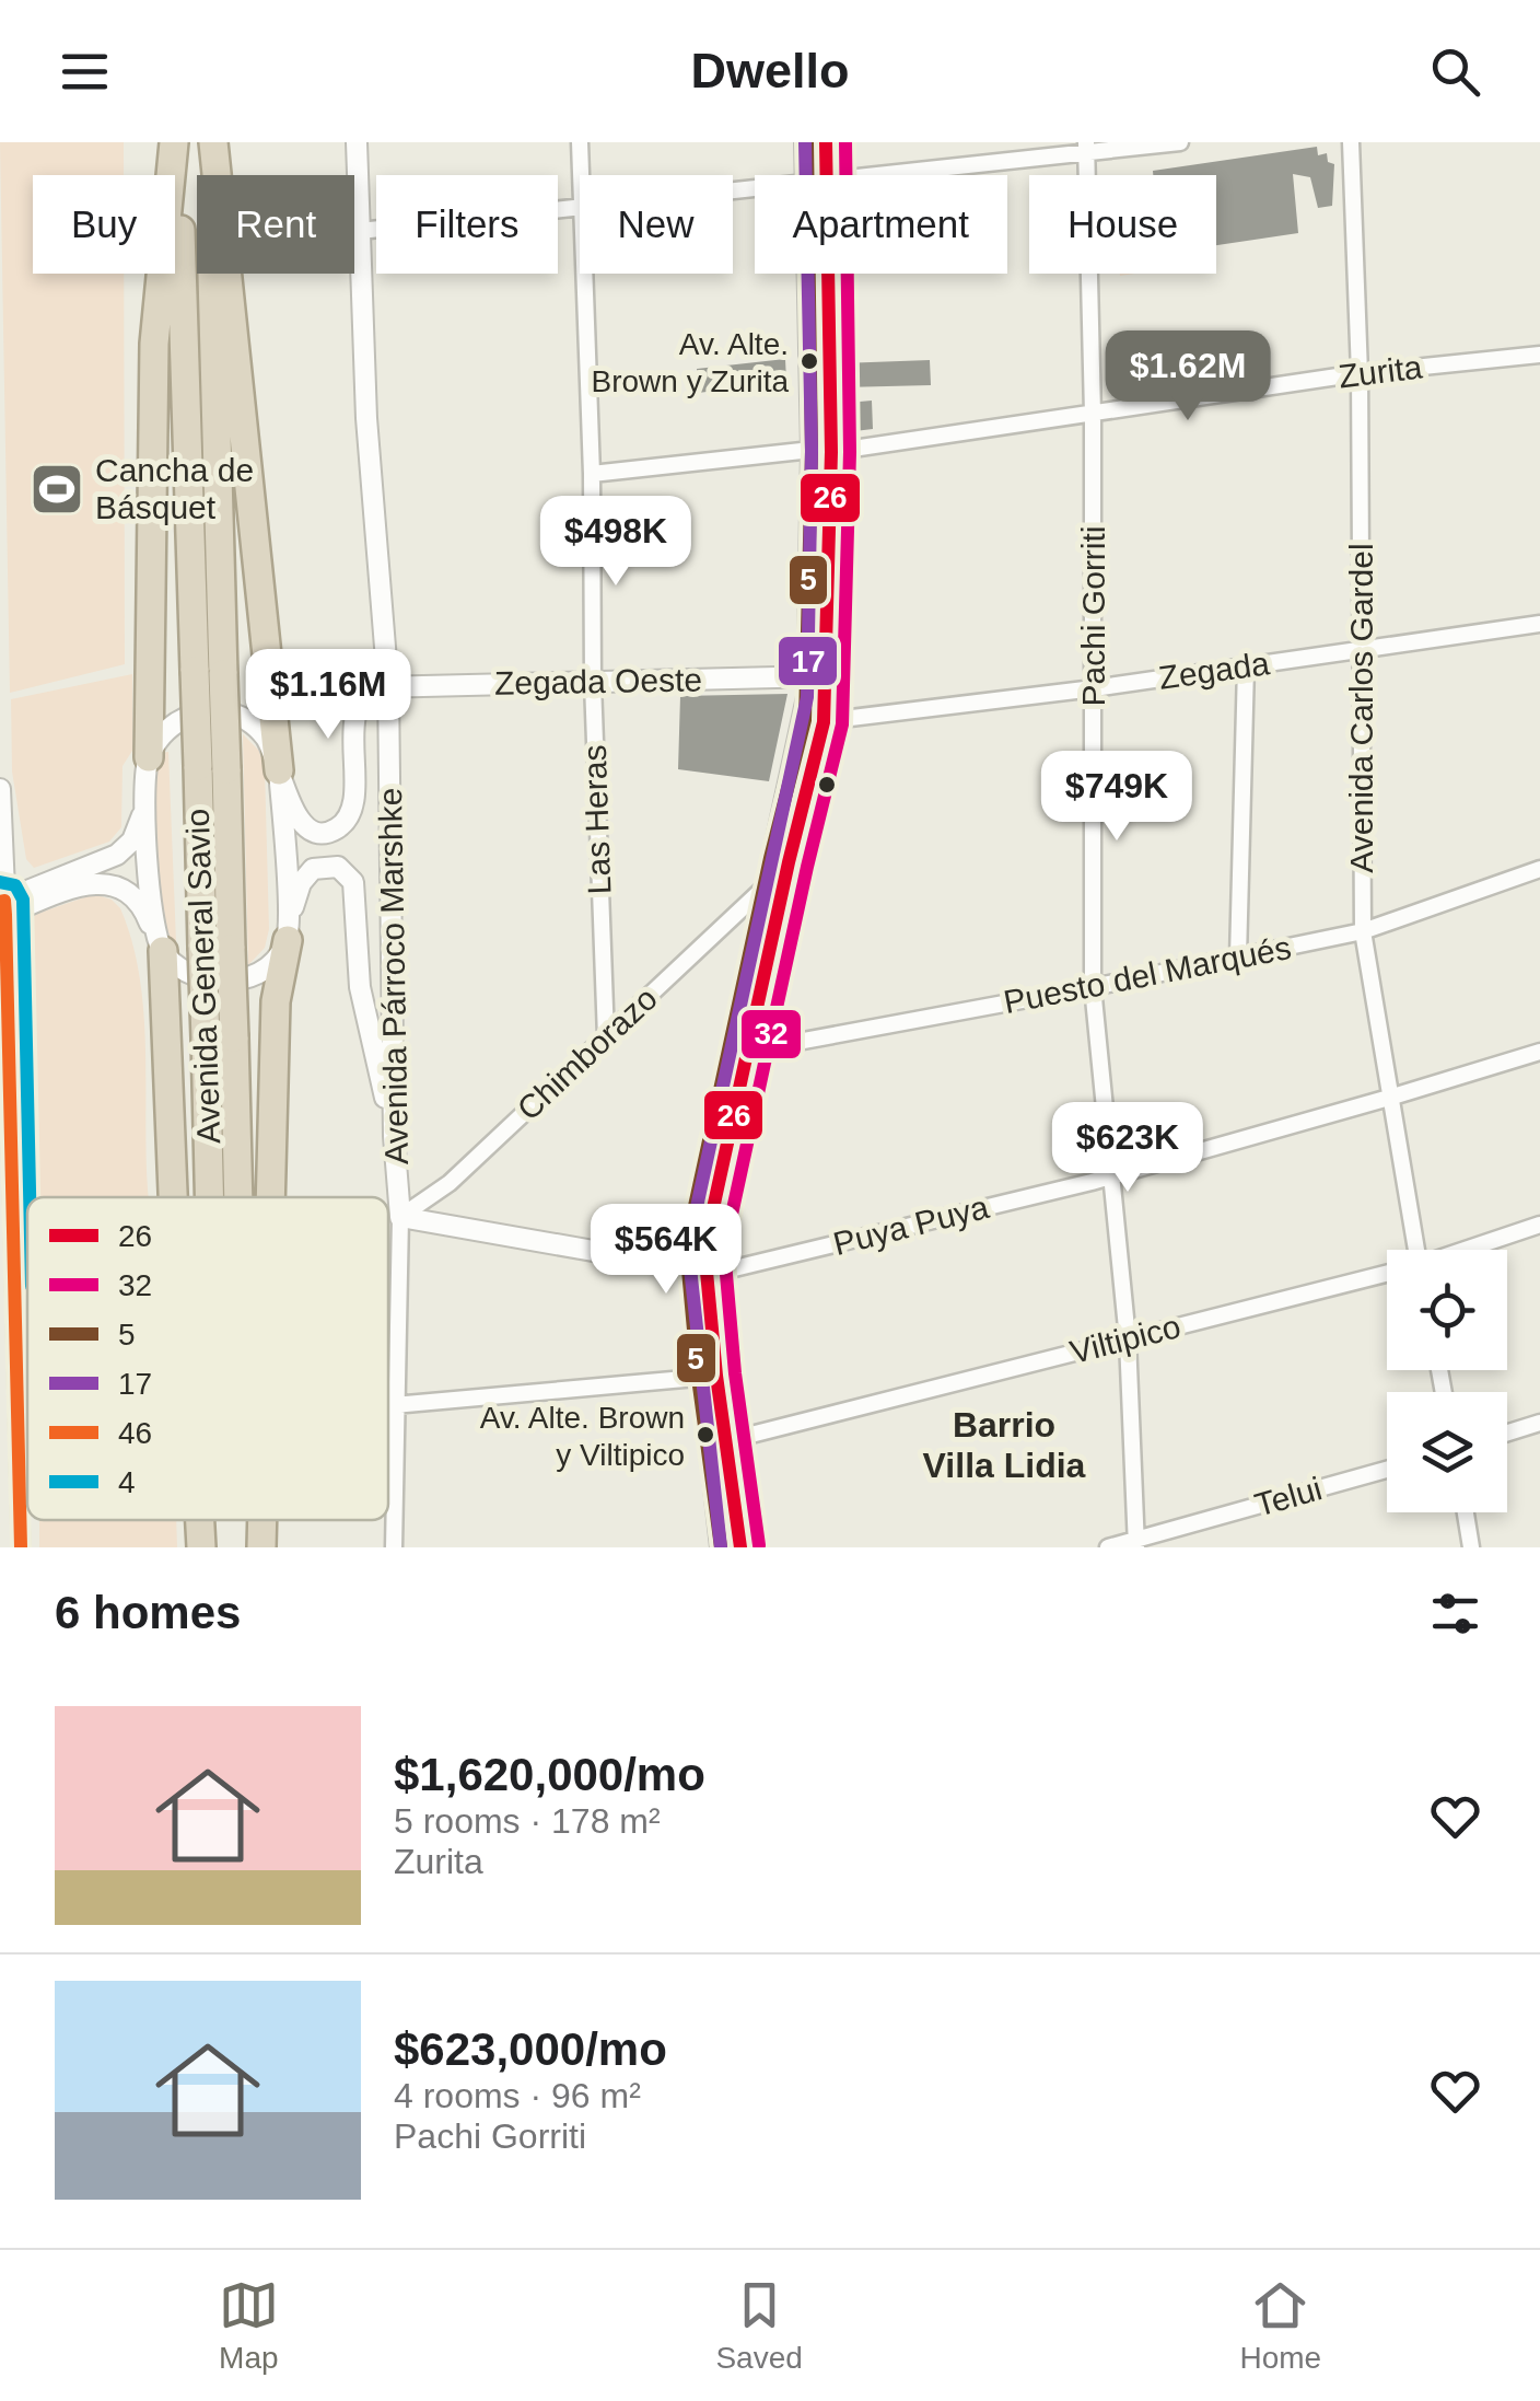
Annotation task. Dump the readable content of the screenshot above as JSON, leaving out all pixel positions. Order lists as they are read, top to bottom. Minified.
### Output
{"streets":{"highway":["Avenida General Savio"],"main road":["Zegada Oeste","Avenida Párroco Marshke","Puya Puya"],"street":["Zurita","Pachi Gorriti","Zegada","Avenida Carlos Gardel","Las Heras","Puesto del Marqués","Chimborazo","Viltipico","Telui"]},"crossings":[["Zurita","Pachi Gorriti"],["Zurita","Avenida Carlos Gardel"],["Zurita","Las Heras"],["Pachi Gorriti","Zegada"],["Pachi Gorriti","Puesto del Marqués"],["Pachi Gorriti","Puya Puya"],["Pachi Gorriti","Viltipico"],["Pachi Gorriti","Telui"],["Zegada","Avenida Carlos Gardel"],["Zegada Oeste","Las Heras"],["Zegada Oeste","Avenida Párroco Marshke"],["Avenida Carlos Gardel","Puesto del Marqués"],["Avenida Carlos Gardel","Puya Puya"],["Las Heras","Chimborazo"],["Avenida Párroco Marshke","Chimborazo"],["Avenida Párroco Marshke","Puya Puya"],["Chimborazo","Puya Puya"]],"districts":["Barrio Villa Lidia"],"places":{"other":["Av. Alte. Brown y Zurita","Av. Alte. Brown y Viltipico"],"sports":["Cancha de Básquet"]},"lines":["transit line 26","transit line 32","transit line 5","transit line 17","transit line 4","transit line 46"],"legend":["26","32","5","17","46","4"],"page":{"header":"Dwello","chip":["Buy","Rent","Filters","New","Apartment","House"],"price":["$1.62M","$498K","$1.16M","$749K","$623K","$564K"],"heading":"6 homes","list":[{"name":"$1,620,000/mo","note":"5 rooms · 178 m² · Zurita"},{"name":"$623,000/mo","note":"4 rooms · 96 m² · Pachi Gorriti"}],"tabs":["Map","Saved","Home"]}}
